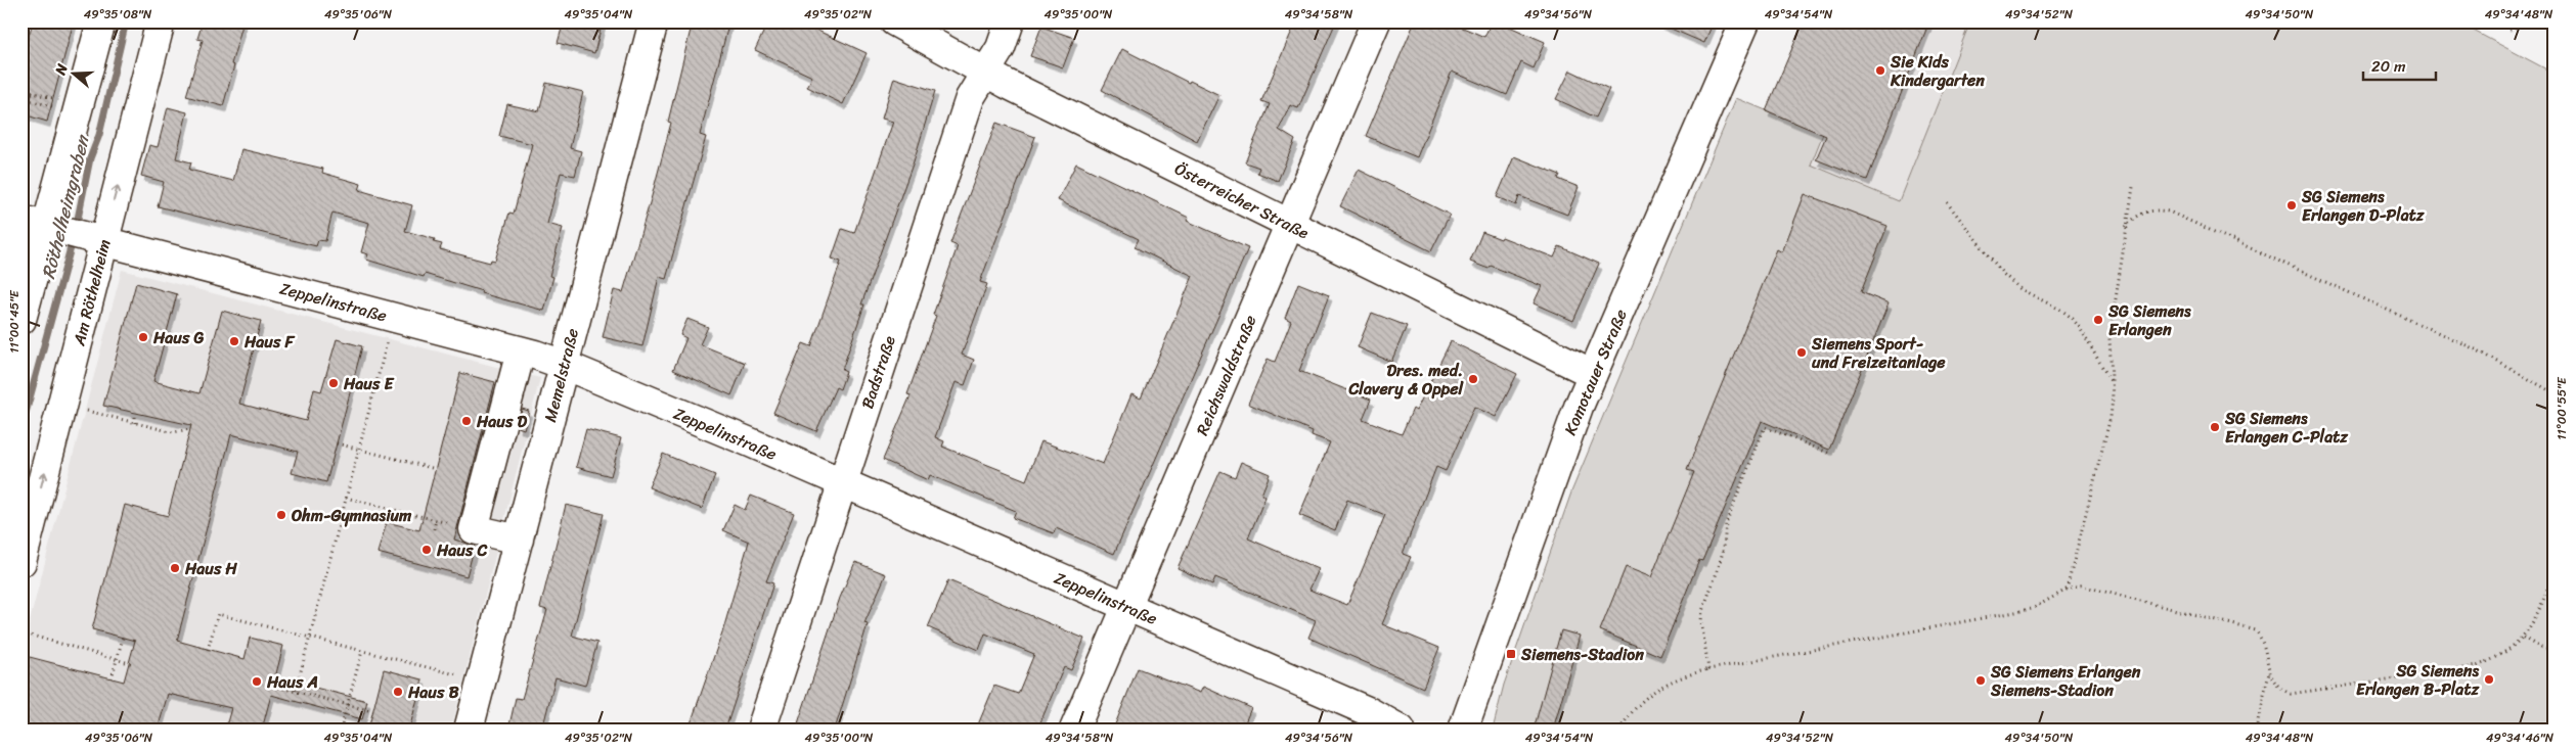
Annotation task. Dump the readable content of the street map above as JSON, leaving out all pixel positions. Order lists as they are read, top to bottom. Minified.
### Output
{"streets":{"street":["Österreicher Straße","Am Röthelheim","Zeppelinstraße","Badstraße","Komotauer Straße","Memelstraße","Reichswaldstraße"]},"crossings":[["Österreicher Straße","Badstraße"],["Österreicher Straße","Komotauer Straße"],["Österreicher Straße","Reichswaldstraße"],["Am Röthelheim","Zeppelinstraße"],["Zeppelinstraße","Badstraße"],["Zeppelinstraße","Memelstraße"],["Zeppelinstraße","Reichswaldstraße"]],"water":["Röthelheimgraben"],"places":{"other":["Sie Kids Kindergarten","SG Siemens Erlangen D-Platz","SG Siemens Erlangen","Haus G","Haus F","Siemens Sport- und Freizeitanlage","Dres. med. Clavery & Oppel","Haus E","Haus D","SG Siemens Erlangen C-Platz","Ohm-Gymnasium","Haus C","Haus H","SG Siemens Erlangen B-Platz","SG Siemens Erlangen Siemens-Stadion","Haus A","Haus B"],"transit":["Siemens-Stadion"]},"scale_bar":"20 m","north":"left","coordinates":["49°35'08\"N","49°35'06\"N","49°35'04\"N","49°35'02\"N","49°35'00\"N","49°34'58\"N","49°34'56\"N","49°34'54\"N","49°34'52\"N","49°34'50\"N","49°34'48\"N","11°00'45\"E","11°00'55\"E","49°34'46\"N"]}
